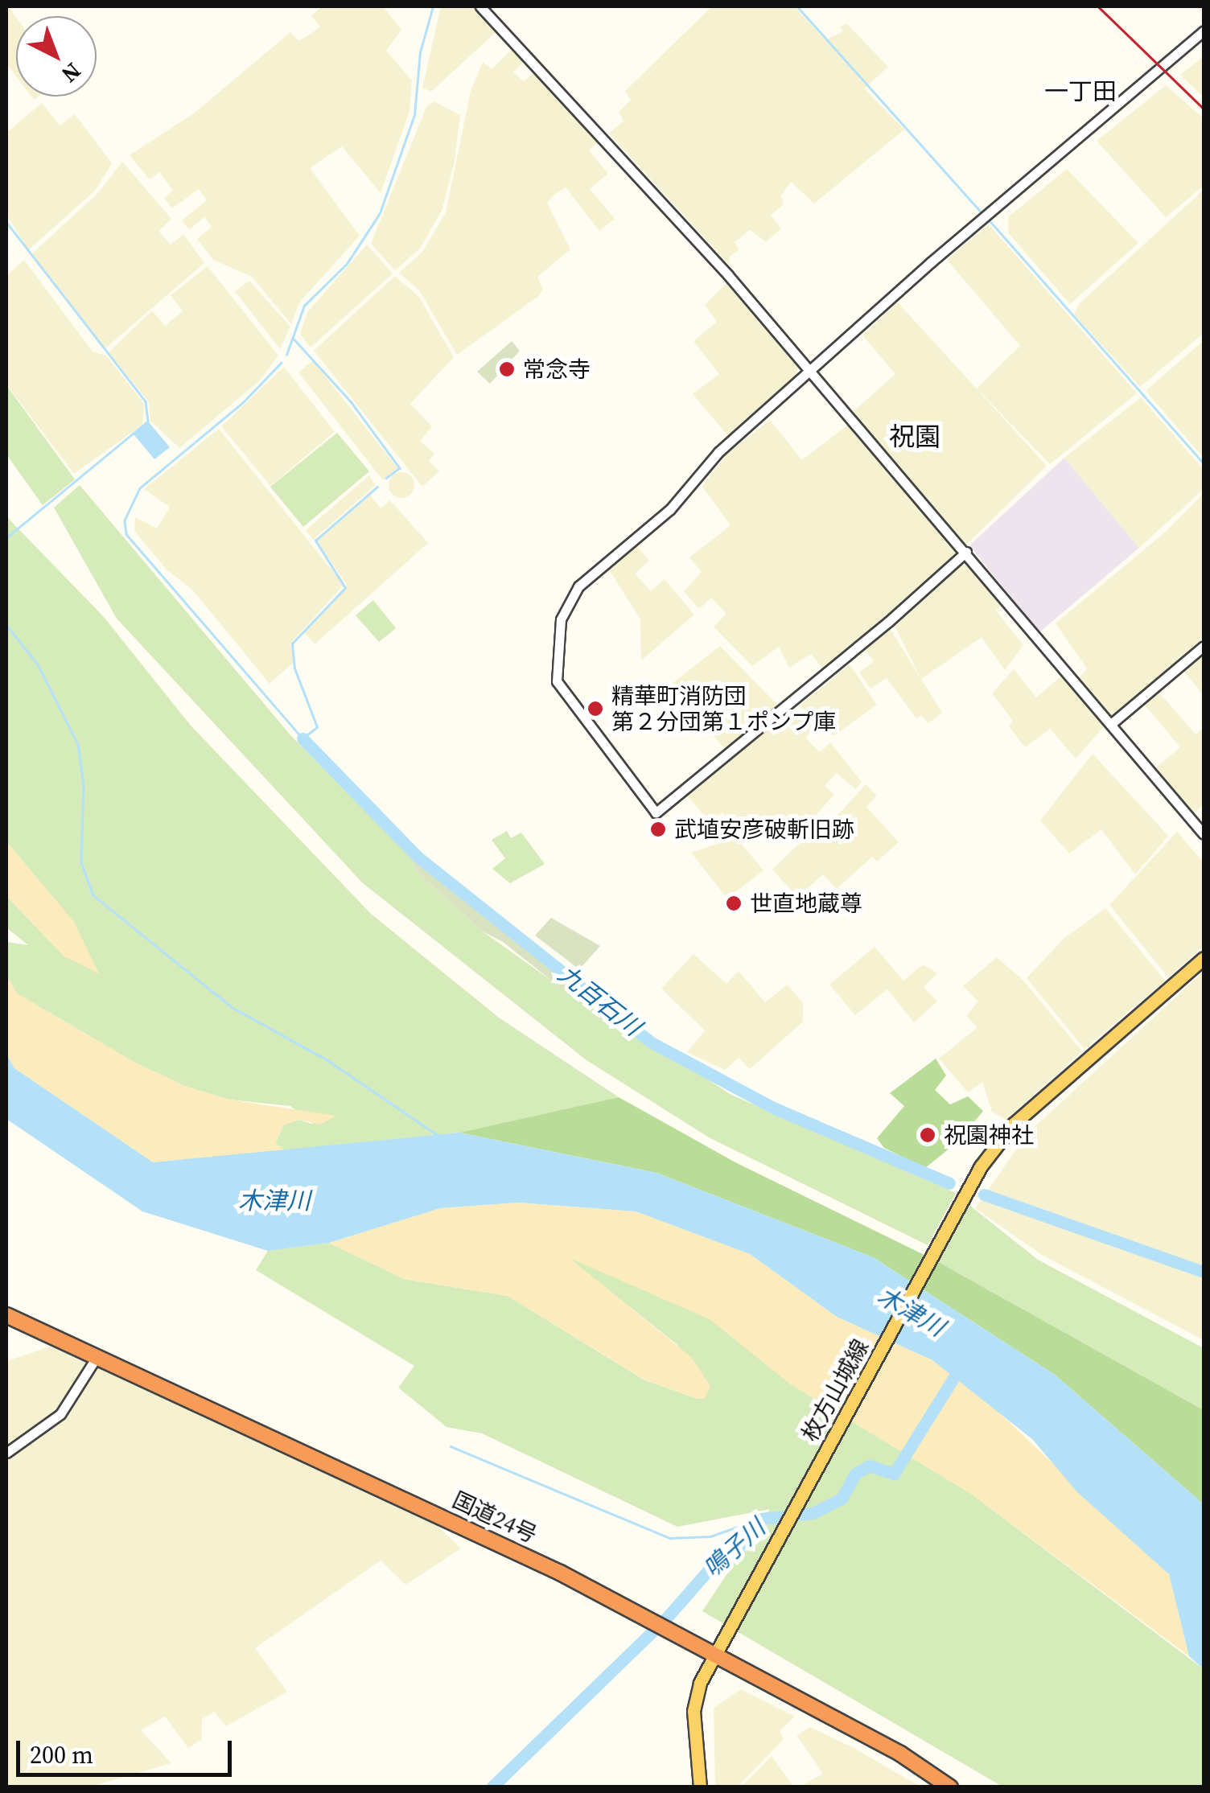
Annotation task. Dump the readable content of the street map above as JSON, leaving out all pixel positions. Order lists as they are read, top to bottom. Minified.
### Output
{"streets":{"highway":["国道24号"],"main road":["枚方山城線"]},"crossings":[["枚方山城線","国道24号"]],"districts":["一丁田","祝園"],"water":["九百石川","木津川","鳴子川"],"places":["常念寺","精華町消防団 第２分団第１ポンプ庫","武埴安彦破斬旧跡","世直地蔵尊","祝園神社"],"scale_bar":"200 m","north":"bottom right"}
